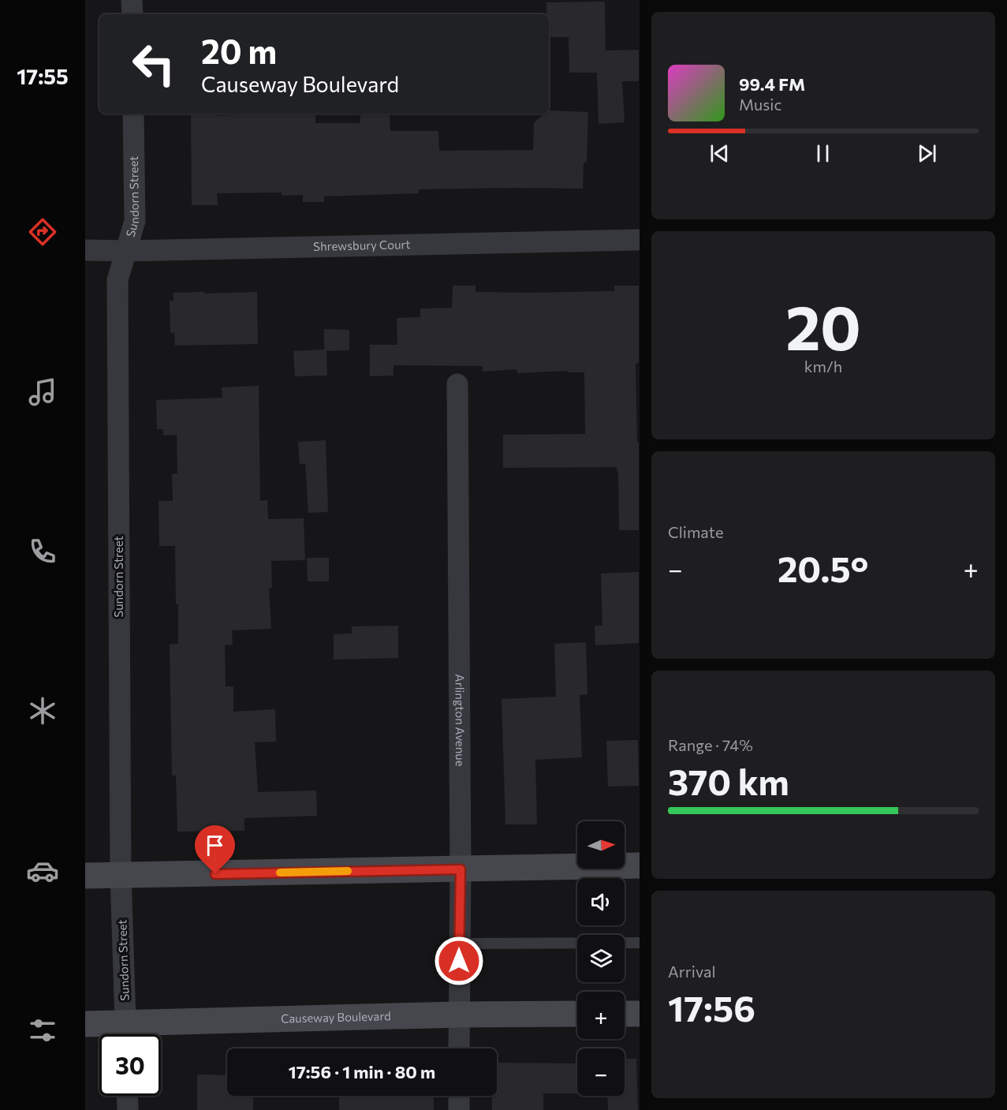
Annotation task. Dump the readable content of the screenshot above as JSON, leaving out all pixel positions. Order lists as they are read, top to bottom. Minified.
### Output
{"streets":{"main road":["Causeway Boulevard"],"street":["Sundorn Street","Shrewsbury Court","Arlington Avenue"]},"crossings":[["Sundorn Street","Shrewsbury Court"],["Sundorn Street","Causeway Boulevard"],["Arlington Avenue","Causeway Boulevard"]],"north":"right","page":{"tabs":"17:55","turn":["20 m","Causeway Boulevard"],"song":["99.4 FM","Music"],"tile":[["20","km/h"],"Climate",["Range · 74%","370 km"],["Arrival","17:56"]],"heat":["−","20.5°","+"],"map_buttons":["+","−"],"limit":"30","trip":"17:56 · 1 min · 80 m"}}
